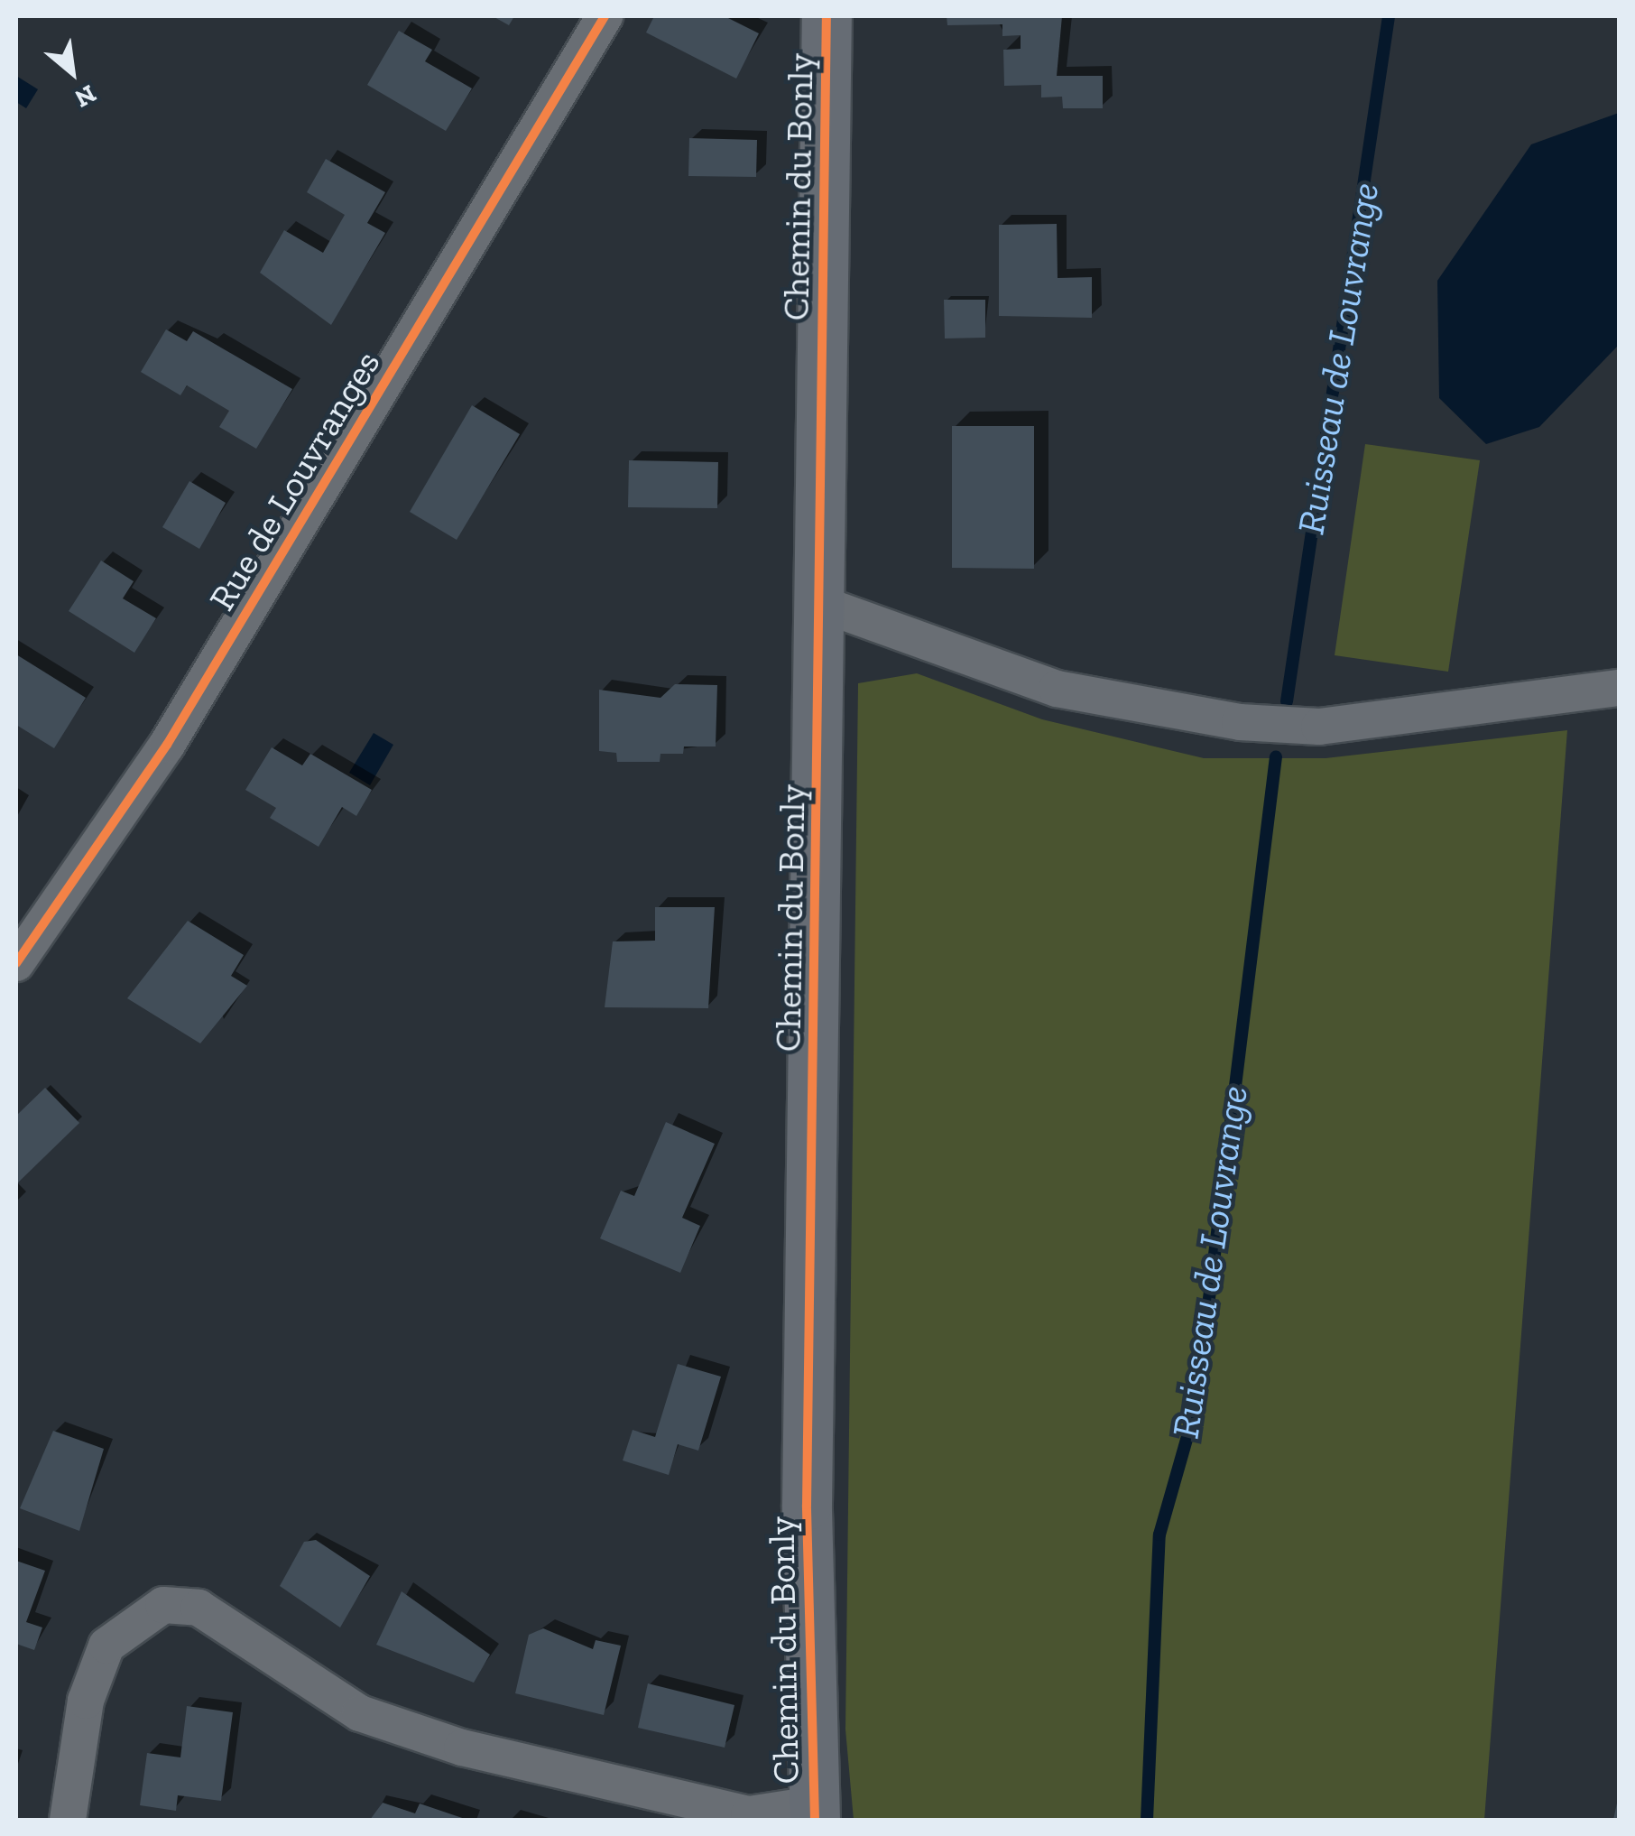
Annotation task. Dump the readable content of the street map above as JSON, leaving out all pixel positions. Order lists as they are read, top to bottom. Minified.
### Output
{"streets":{"street":["Chemin du Bonly","Rue de Louvranges"]},"water":["Ruisseau de Louvrange"],"north":"bottom right"}
